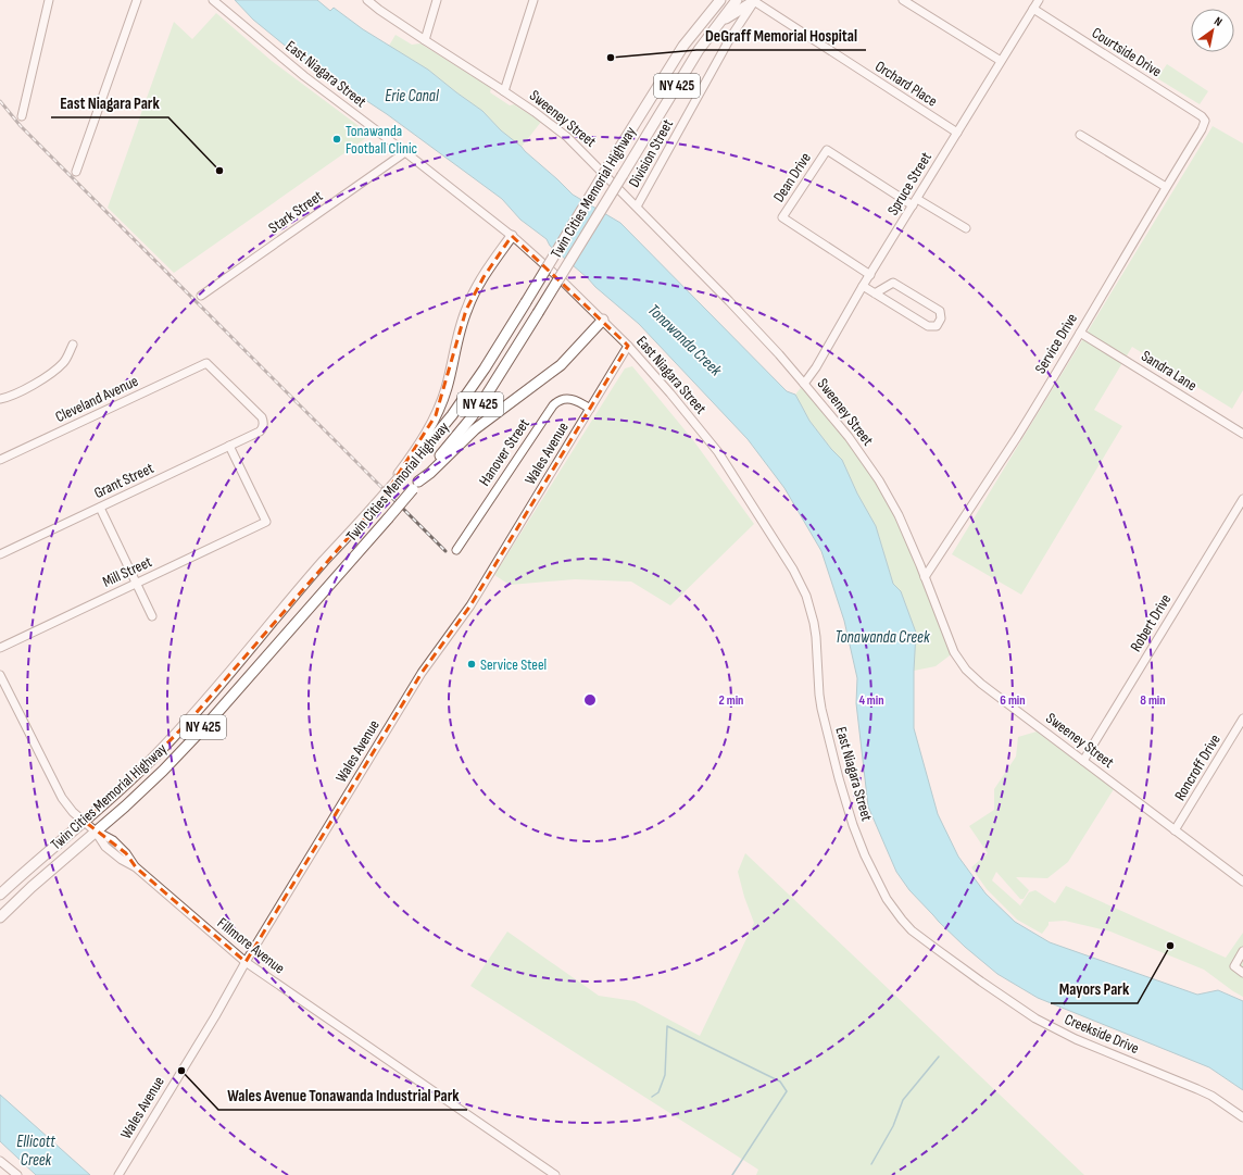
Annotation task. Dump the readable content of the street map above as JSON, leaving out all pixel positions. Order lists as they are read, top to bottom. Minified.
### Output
{"streets":{"main road":["NY 425","Twin Cities Memorial Highway"],"street":["Courtside Drive","East Niagara Street","Orchard Place","Sweeney Street","Division Street","Dean Drive","Spruce Street","Stark Street","Service Drive","Sandra Lane","Cleveland Avenue","Hanover Street","Wales Avenue","Grant Street","Mill Street","Robert Drive","Roncroff Drive","Fillmore Avenue","Creekside Drive"]},"crossings":[["Courtside Drive","Spruce Street"],["Courtside Drive","Service Drive"],["East Niagara Street","Stark Street"],["East Niagara Street","Wales Avenue"],["East Niagara Street","Creekside Drive"],["Orchard Place","Division Street"],["Orchard Place","Spruce Street"],["Sweeney Street","Division Street"],["Sweeney Street","Spruce Street"],["Sweeney Street","Service Drive"],["Sweeney Street","Robert Drive"],["Sweeney Street","Roncroff Drive"],["Dean Drive","Spruce Street"],["Twin Cities Memorial Highway","Fillmore Avenue"],["Service Drive","Sandra Lane"],["Cleveland Avenue","Grant Street"],["Hanover Street","Wales Avenue"],["Wales Avenue","Fillmore Avenue"],["Grant Street","Mill Street"]],"water":["Erie Canal","Tonawanda Creek","Ellicott Creek"],"places":["DeGraff Memorial Hospital","Tonawanda Football Clinic","East Niagara Park","Service Steel","Mayors Park","Wales Avenue Tonawanda Industrial Park"],"north":"top right","rings":["2 min","4 min","6 min","8 min"]}
